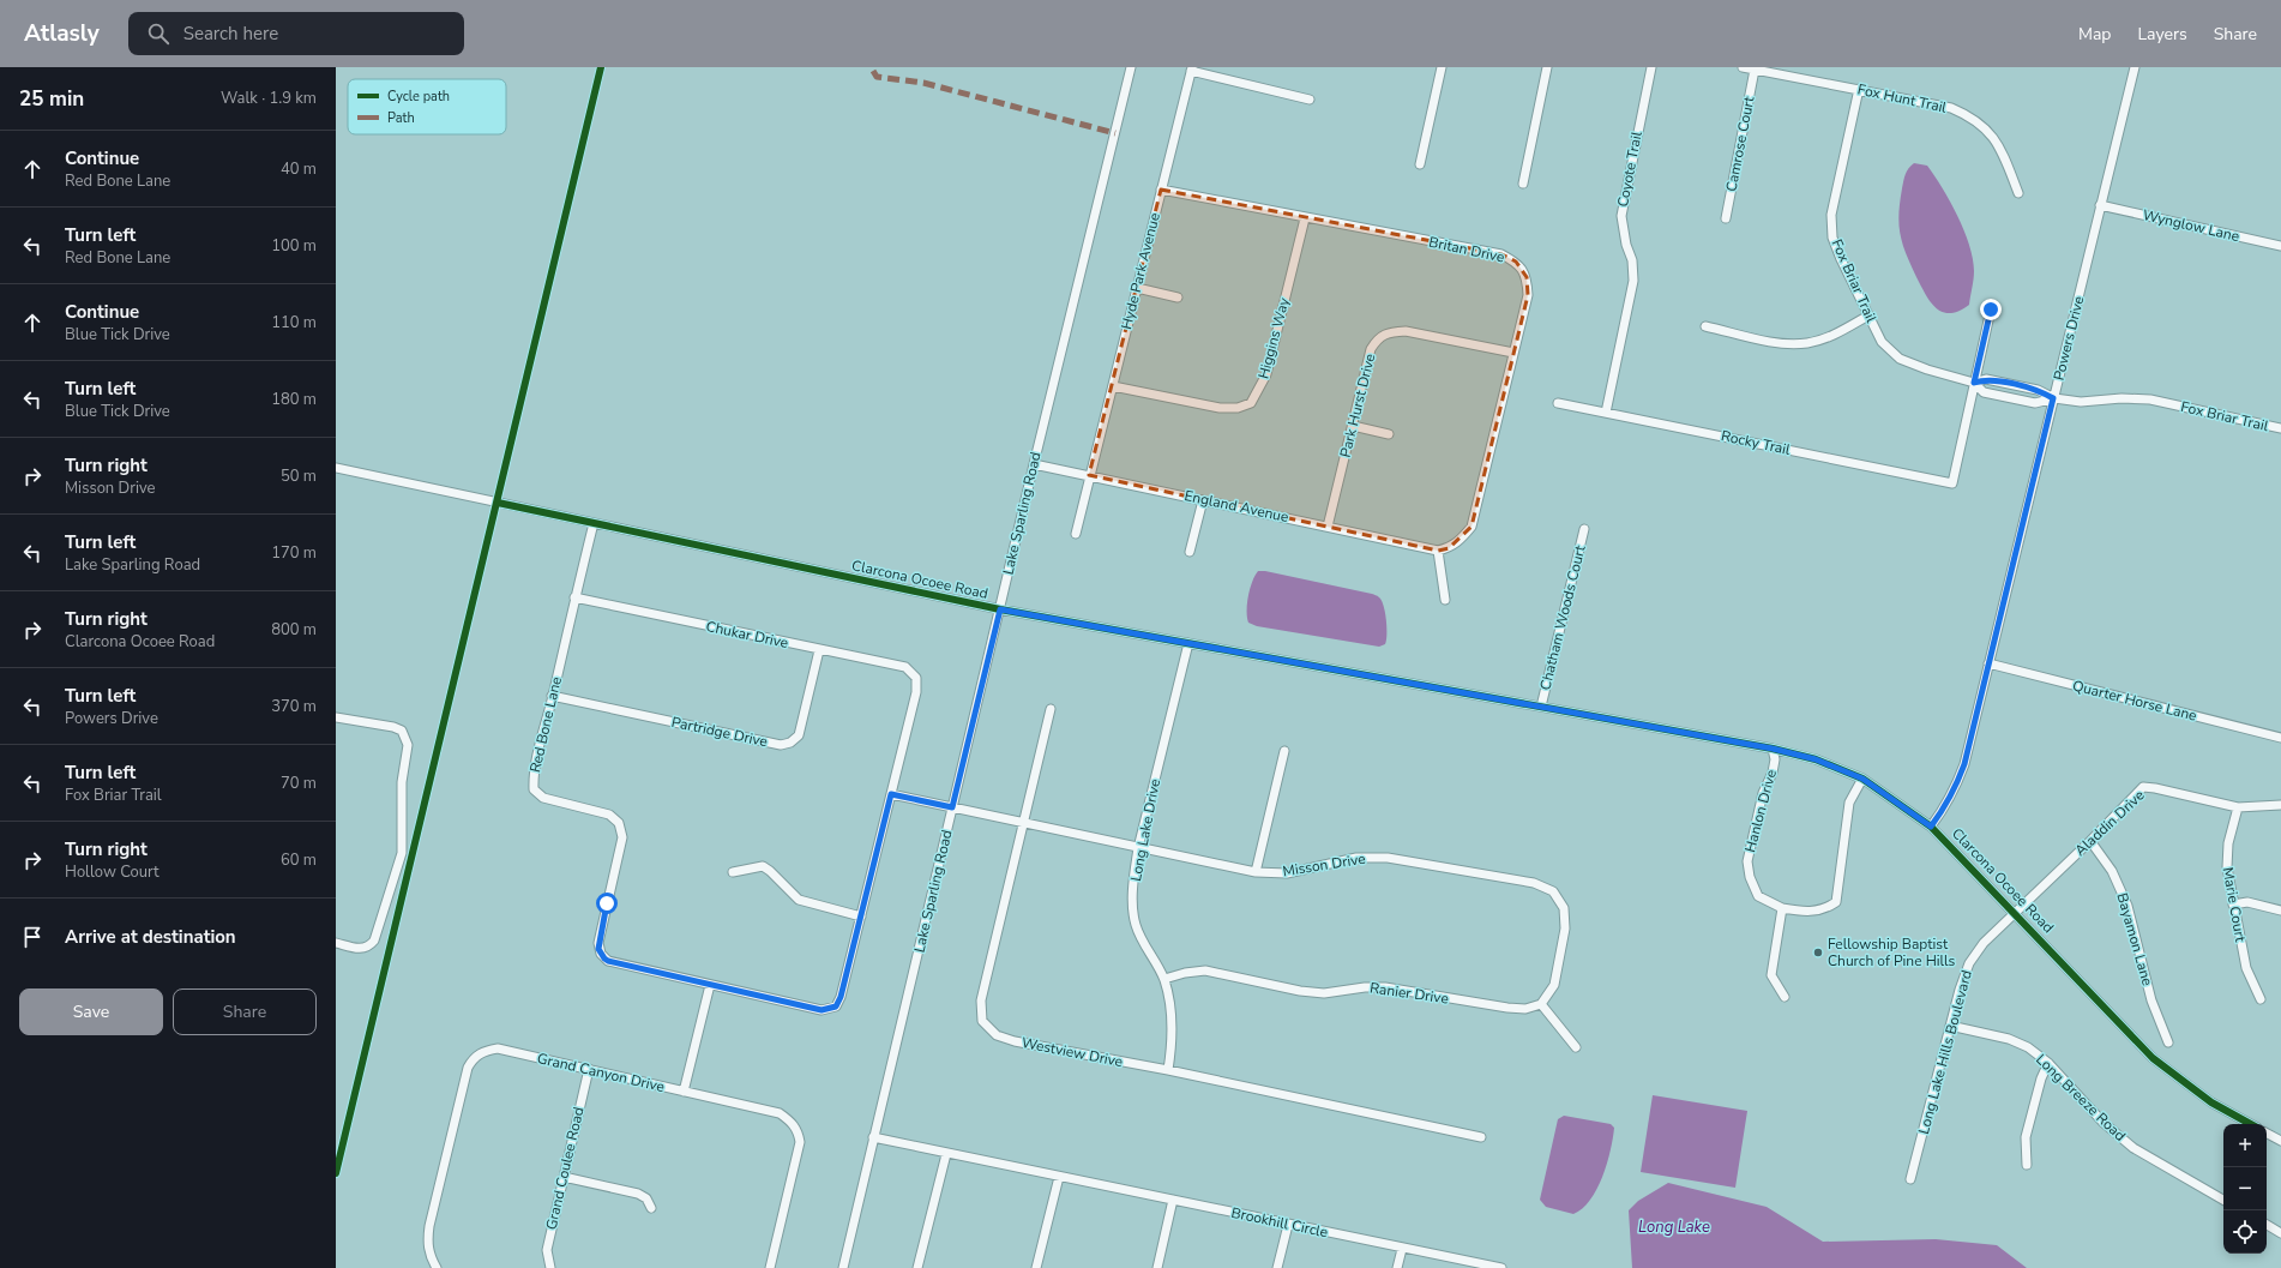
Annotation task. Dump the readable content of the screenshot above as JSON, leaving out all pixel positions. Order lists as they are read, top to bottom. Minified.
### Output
{"streets":{"street":["Fox Hunt Trail","Camrose Court","Coyote Trail","Wynglow Lane","Britan Drive","Hyde Park Avenue","Fox Briar Trail","Higgins Way","Powers Drive","Park Hurst Drive","Rocky Trail","England Avenue","Lake Sparling Road","Clarcona Ocoee Road","Chatham Woods Court","Chukar Drive","Quarter Horse Lane","Red Bone Lane","Partridge Drive","Hanlon Drive","Aladdin Drive","Long Lake Drive","Misson Drive","Marie Court","Bayamon Lane","Ranier Drive","Westview Drive","Long Lake Hills Boulevard","Grand Canyon Drive","Long Breeze Road","Grand Coulee Road","Brookhill Circle"]},"crossings":[["Fox Hunt Trail","Camrose Court"],["Fox Hunt Trail","Fox Briar Trail"],["Coyote Trail","Rocky Trail"],["Wynglow Lane","Powers Drive"],["Britan Drive","Hyde Park Avenue"],["Britan Drive","Higgins Way"],["Britan Drive","Park Hurst Drive"],["Britan Drive","England Avenue"],["Hyde Park Avenue","Higgins Way"],["Hyde Park Avenue","England Avenue"],["Fox Briar Trail","Powers Drive"],["Fox Briar Trail","Rocky Trail"],["Powers Drive","Clarcona Ocoee Road"],["Powers Drive","Quarter Horse Lane"],["Park Hurst Drive","England Avenue"],["England Avenue","Lake Sparling Road"],["Lake Sparling Road","Clarcona Ocoee Road"],["Lake Sparling Road","Misson Drive"],["Lake Sparling Road","Brookhill Circle"],["Clarcona Ocoee Road","Chatham Woods Court"],["Clarcona Ocoee Road","Red Bone Lane"],["Clarcona Ocoee Road","Hanlon Drive"],["Clarcona Ocoee Road","Aladdin Drive"],["Clarcona Ocoee Road","Long Lake Drive"],["Clarcona Ocoee Road","Long Lake Hills Boulevard"],["Chukar Drive","Red Bone Lane"],["Chukar Drive","Partridge Drive"],["Chukar Drive","Misson Drive"],["Red Bone Lane","Partridge Drive"],["Aladdin Drive","Marie Court"],["Aladdin Drive","Bayamon Lane"],["Aladdin Drive","Long Lake Hills Boulevard"],["Long Lake Drive","Misson Drive"],["Long Lake Drive","Ranier Drive"],["Long Lake Drive","Westview Drive"],["Misson Drive","Ranier Drive"],["Misson Drive","Westview Drive"],["Long Lake Hills Boulevard","Long Breeze Road"],["Grand Canyon Drive","Grand Coulee Road"]],"water":["Long Lake"],"places":["Fellowship Baptist Church of Pine Hills"],"legend":["Cycle path","Path"],"page":{"header":"Atlasly","search":"Search here","nav":["Map","Layers","Share"],"heading":["25 min","Walk · 1.9 km"],"list":[["Continue","Red Bone Lane","40 m"],["Turn left","Red Bone Lane","100 m"],["Continue","Blue Tick Drive","110 m"],["Turn left","Blue Tick Drive","180 m"],["Turn right","Misson Drive","50 m"],["Turn left","Lake Sparling Road","170 m"],["Turn right","Clarcona Ocoee Road","800 m"],["Turn left","Powers Drive","370 m"],["Turn left","Fox Briar Trail","70 m"],["Turn right","Hollow Court","60 m"],"Arrive at destination"],"buttons":["Save","Share"],"map_buttons":["+","−"]}}
